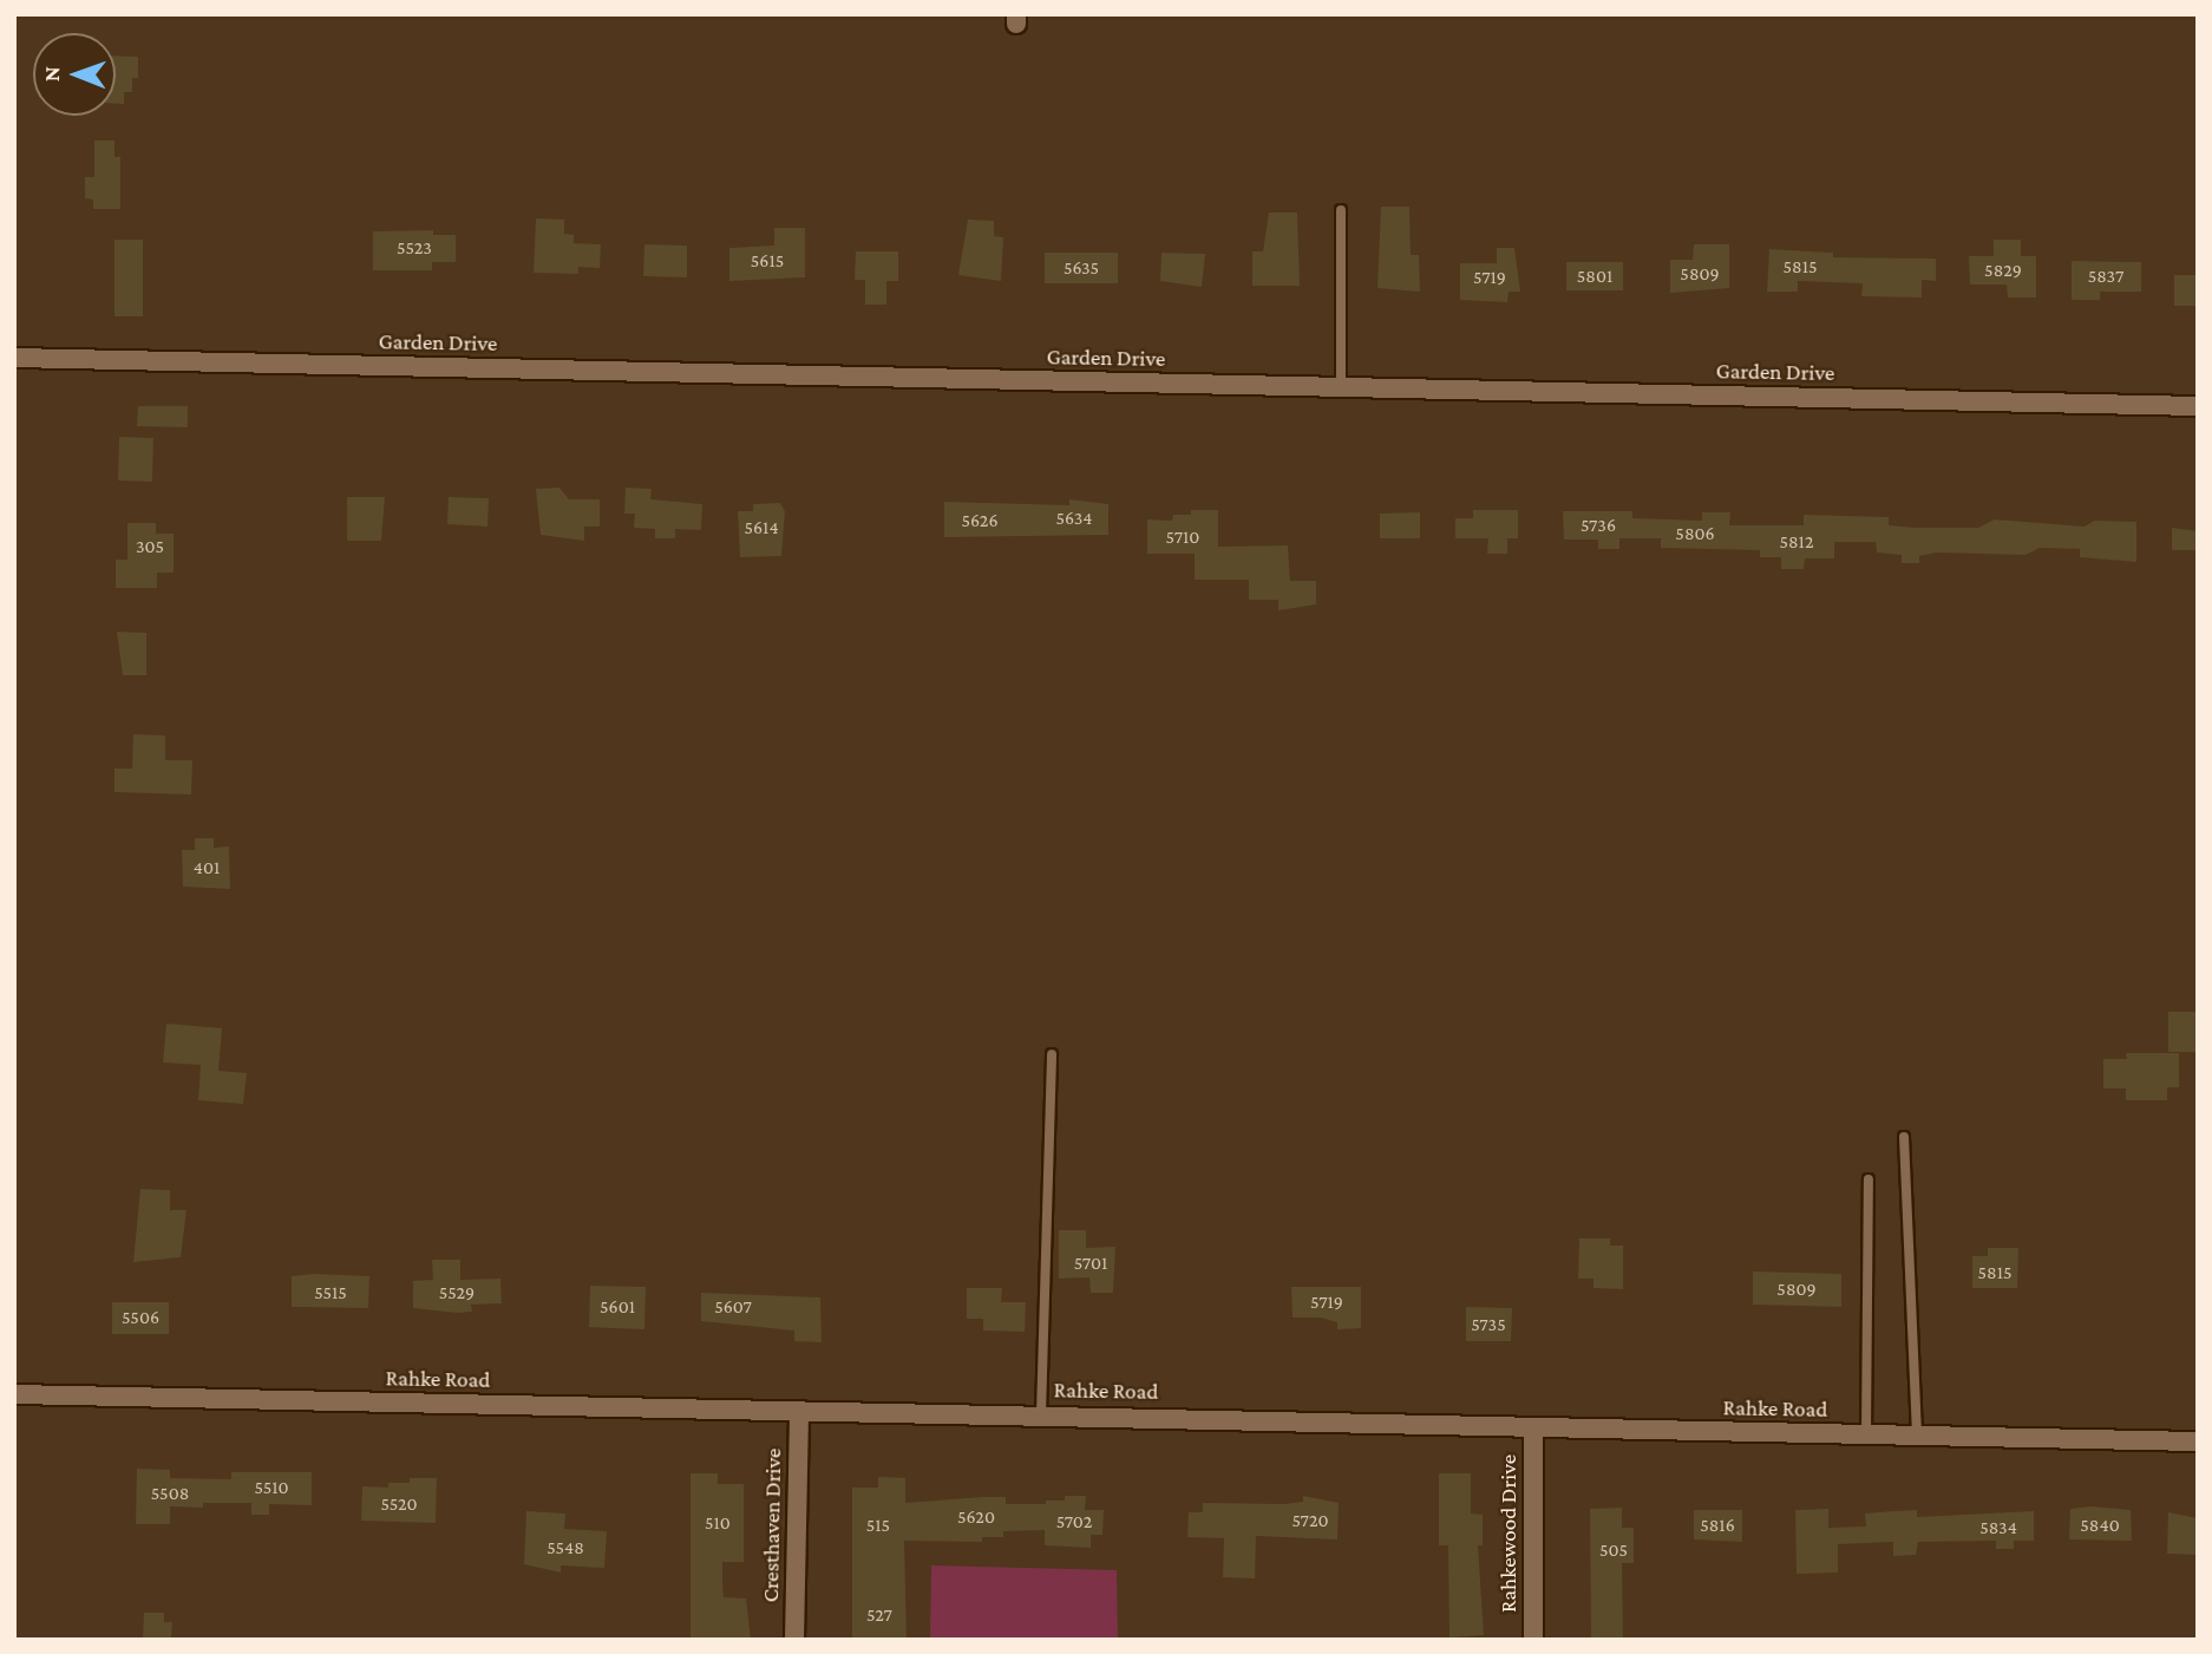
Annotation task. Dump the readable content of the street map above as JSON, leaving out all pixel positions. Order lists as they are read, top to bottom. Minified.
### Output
{"streets":{"street":["Garden Drive","Rahke Road","Cresthaven Drive","Rahkewood Drive"]},"crossings":[["Rahke Road","Cresthaven Drive"],["Rahke Road","Rahkewood Drive"]],"house_numbers":["5523","5615","5815","5635","5829","5809","5801","5837","5719","5634","5626","5736","5614","5806","5710","5812","305","401","5701","5815","5809","5515","5529","5719","5601","5607","5506","5735","5510","5508","5520","5620","5720","5702","510","515","5816","5840","5834","5548","505","527"],"north":"left"}
